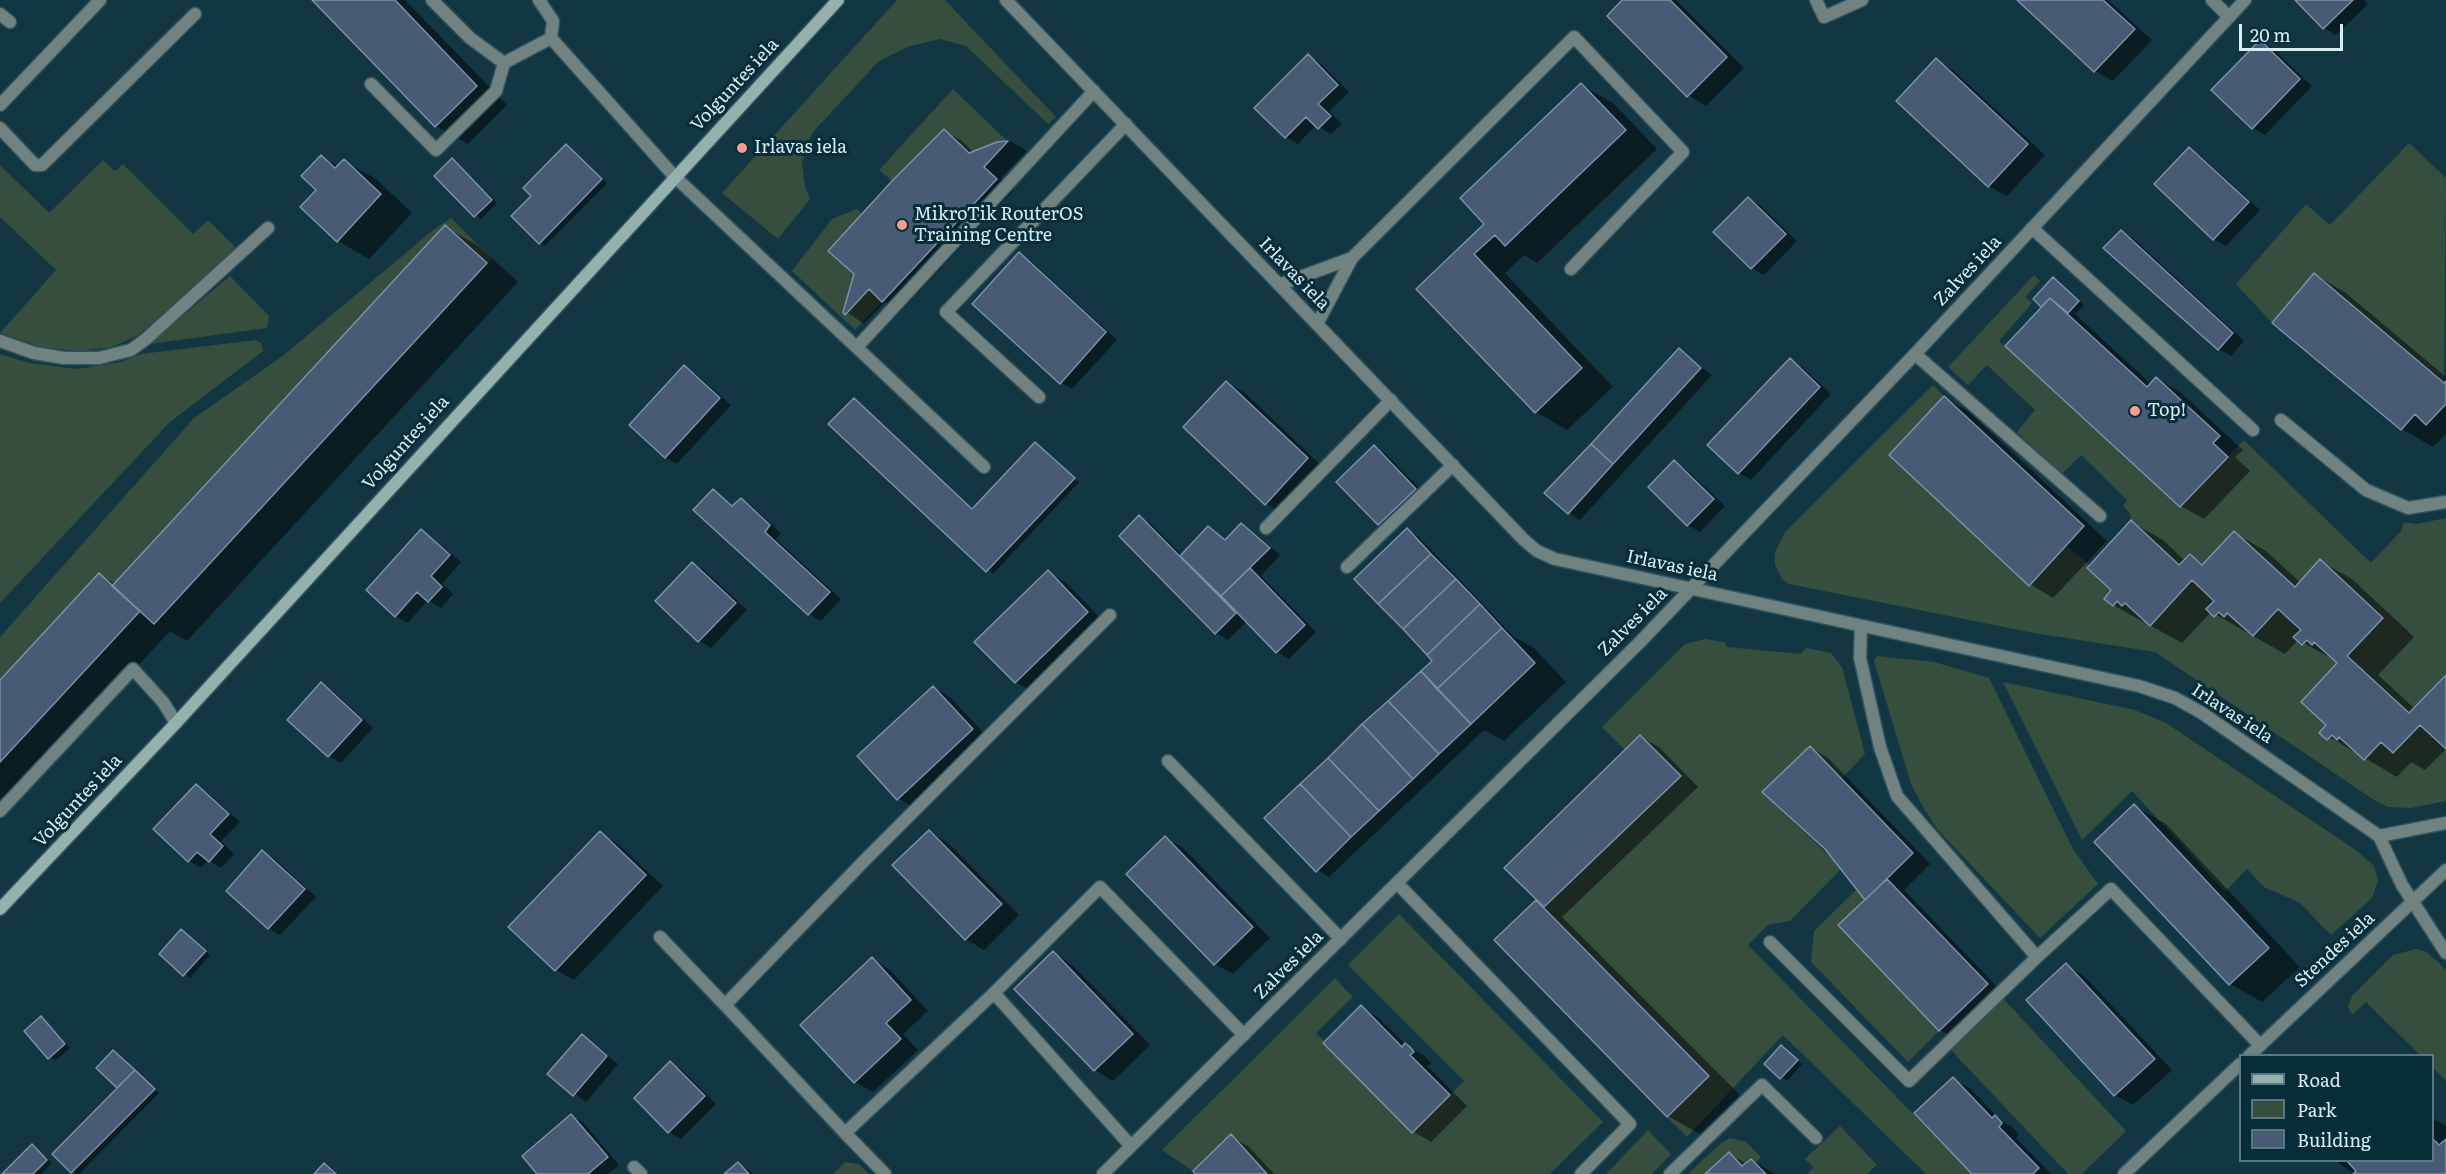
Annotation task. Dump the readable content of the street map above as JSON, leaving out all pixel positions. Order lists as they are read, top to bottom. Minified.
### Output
{"streets":{"street":["Volguntes iela","Zalves iela","Irlavas iela","Stendes iela"]},"crossings":[["Zalves iela","Irlavas iela"],["Irlavas iela","Stendes iela"]],"places":["Irlavas iela","MikroTik RouterOS Training Centre","Top!"],"legend":["Road","Park","Building"],"scale_bar":"20 m"}
